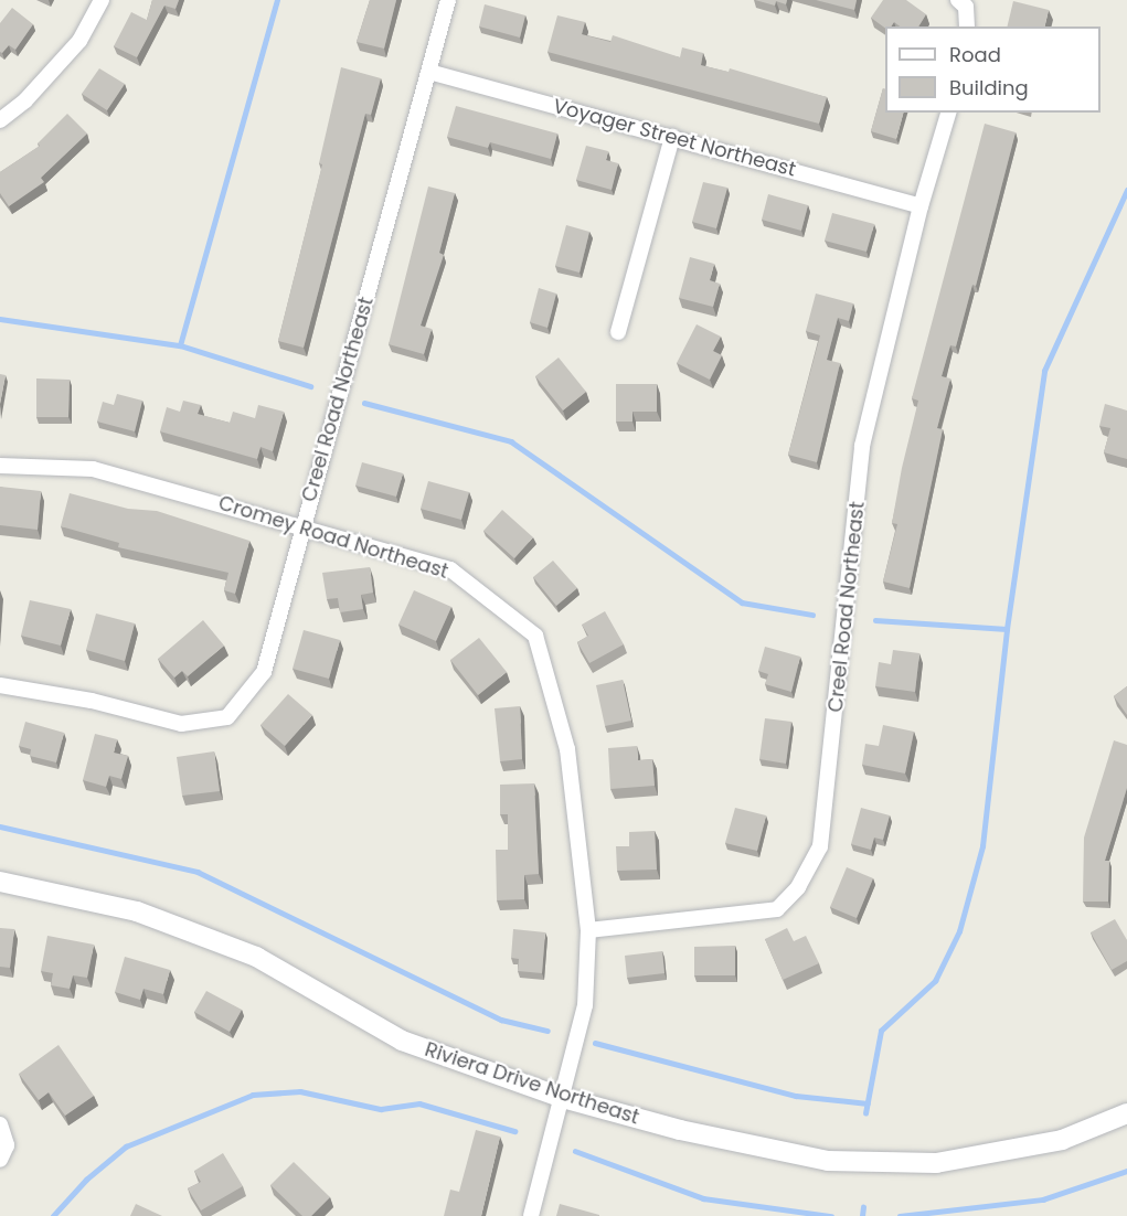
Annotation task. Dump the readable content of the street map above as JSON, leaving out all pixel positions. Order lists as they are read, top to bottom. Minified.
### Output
{"streets":{"street":["Voyager Street Northeast","Creel Road Northeast","Cromey Road Northeast","Riviera Drive Northeast"]},"crossings":[["Voyager Street Northeast","Creel Road Northeast"],["Creel Road Northeast","Cromey Road Northeast"],["Cromey Road Northeast","Riviera Drive Northeast"]],"legend":["Road","Building"]}
